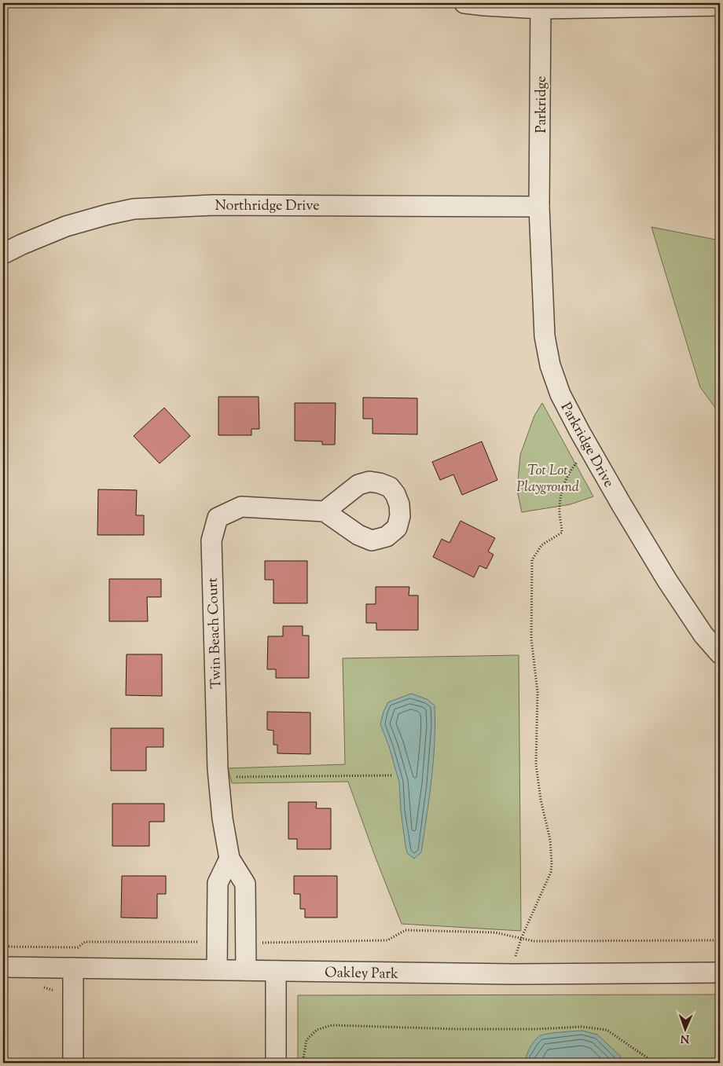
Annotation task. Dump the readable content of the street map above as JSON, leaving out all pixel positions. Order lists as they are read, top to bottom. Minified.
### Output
{"streets":{"street":["Parkridge","Northridge Drive","Parkridge Drive","Twin Beach Court","Oakley Park"]},"crossings":[["Parkridge","Northridge Drive"],["Parkridge","Parkridge Drive"],["Northridge Drive","Parkridge Drive"],["Twin Beach Court","Oakley Park"]],"parks":["Tot Lot Playground"],"north":"bottom"}
